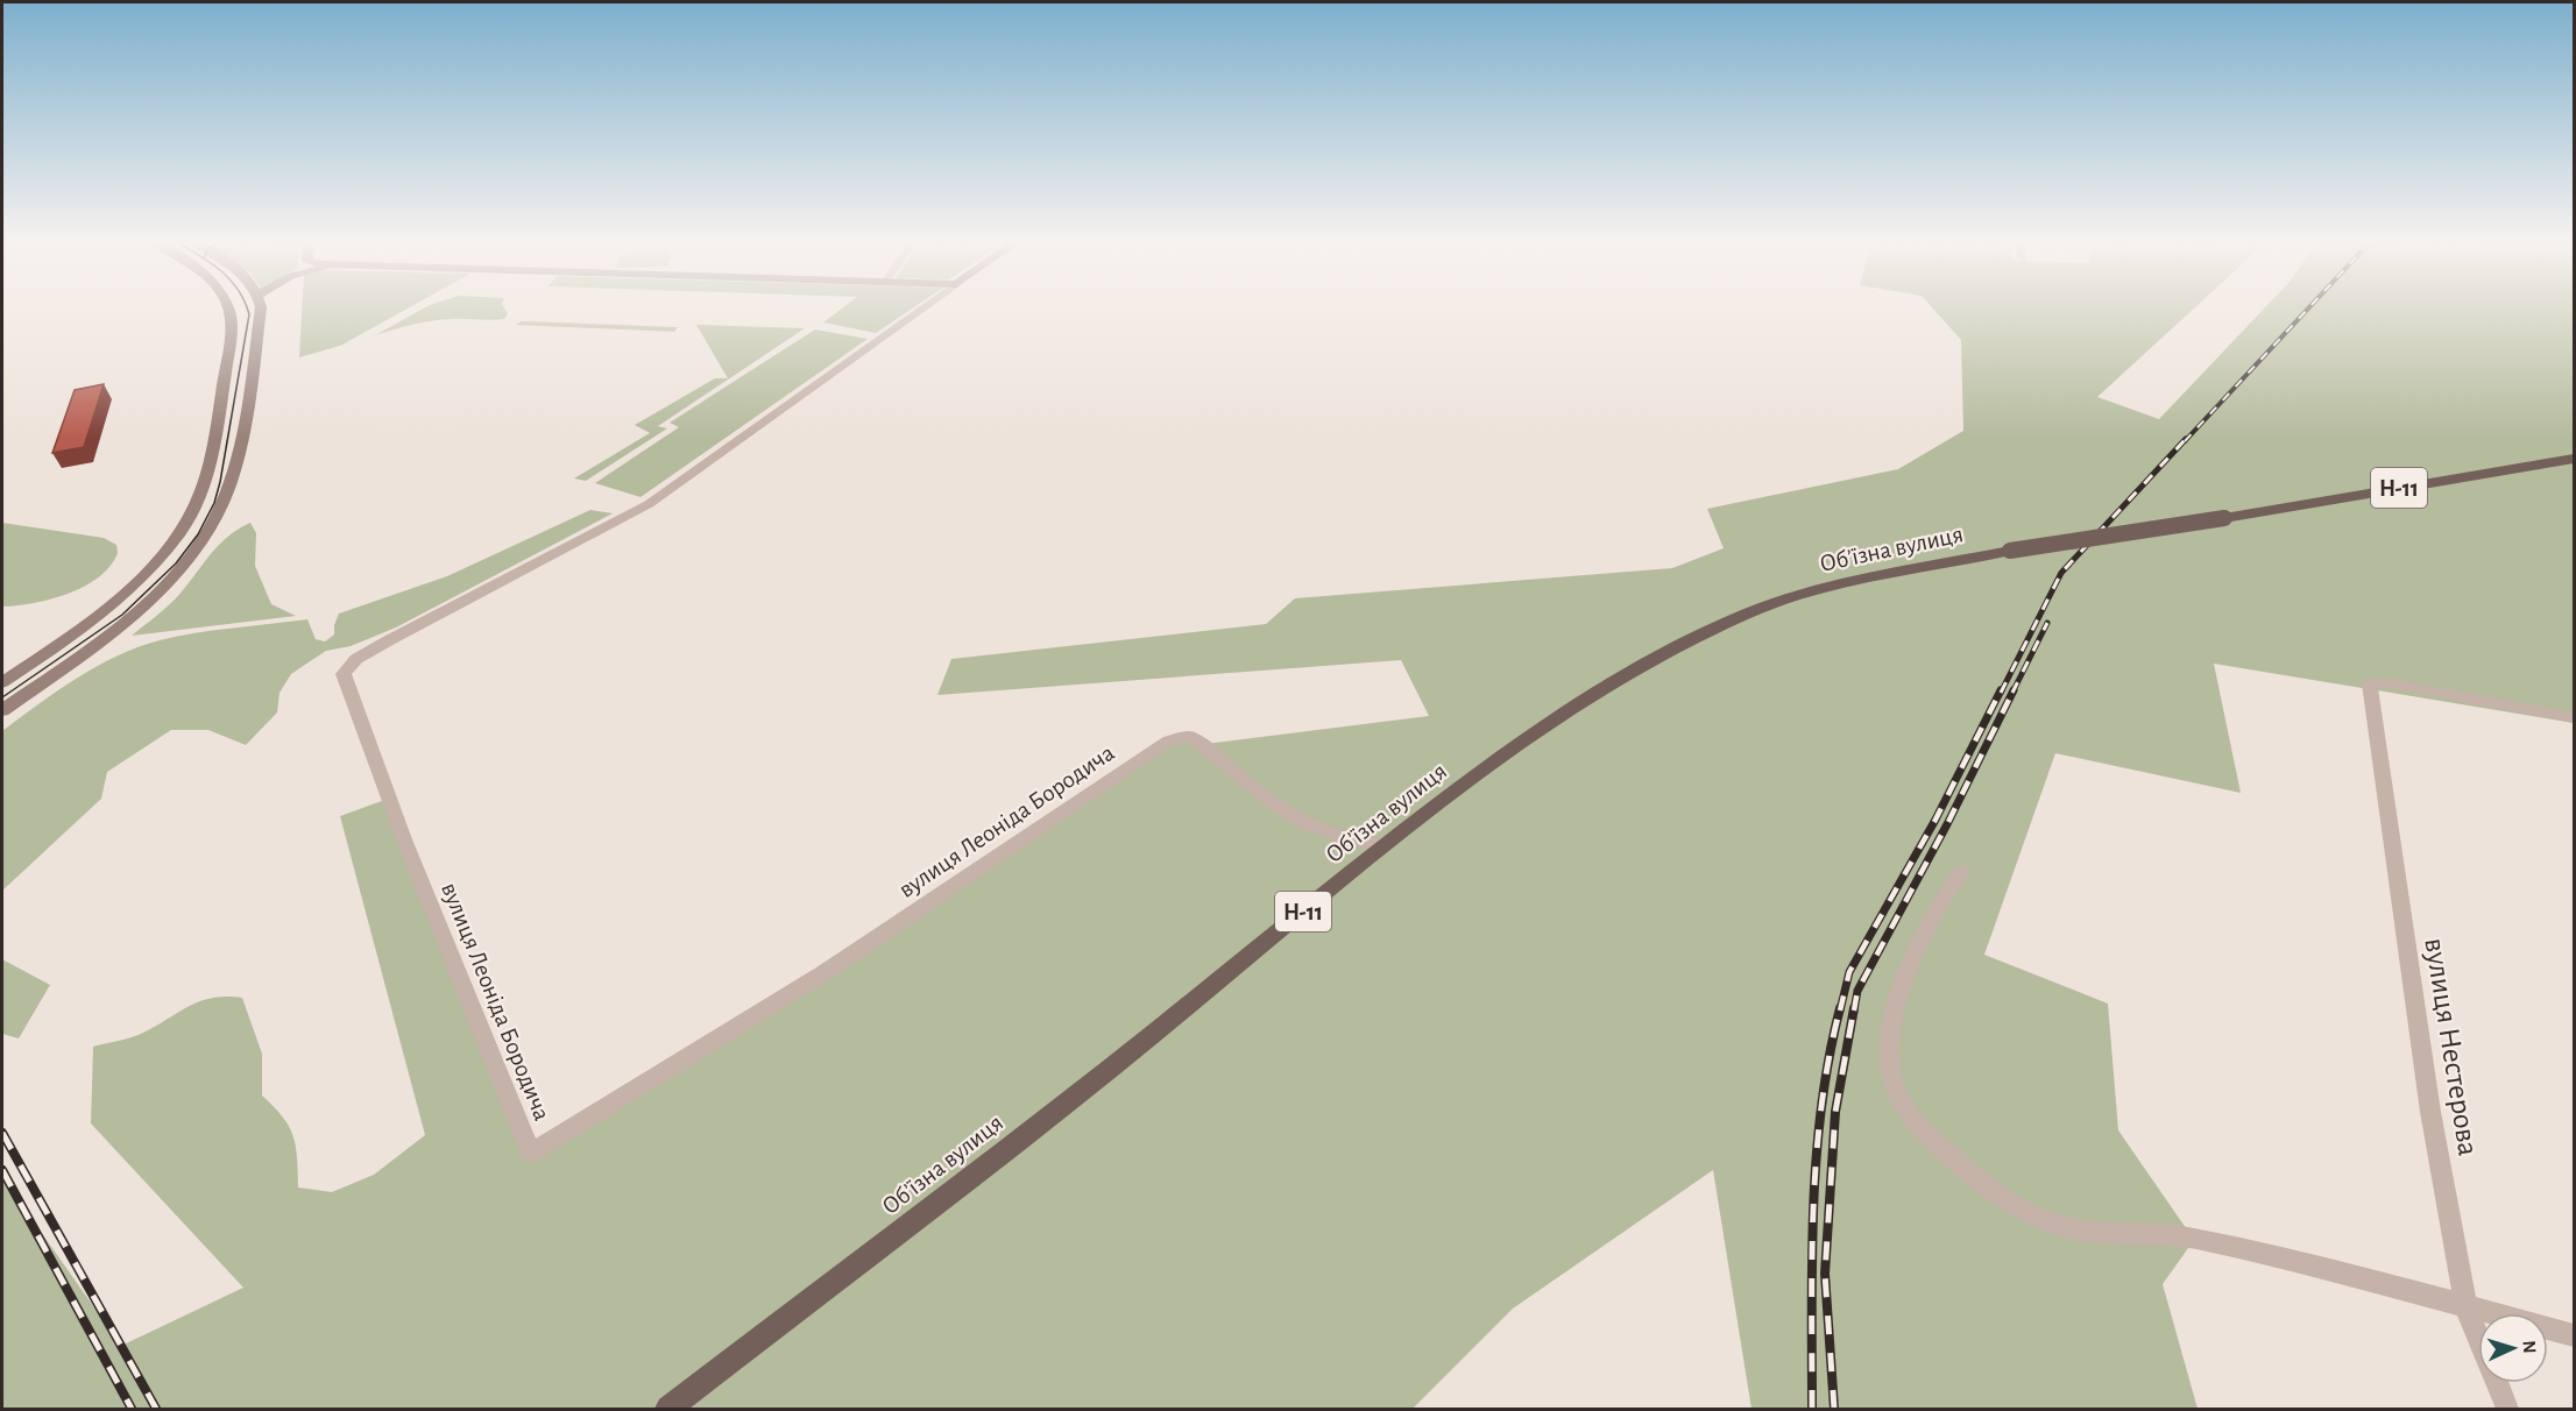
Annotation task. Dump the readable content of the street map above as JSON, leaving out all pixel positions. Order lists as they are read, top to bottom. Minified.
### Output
{"streets":{"main road":["Н-11","Обʼїзна вулиця"],"street":["вулиця Леоніда Бородича","вулиця Нестерова"]},"crossings":[["Обʼїзна вулиця","вулиця Леоніда Бородича"]],"north":"right"}
